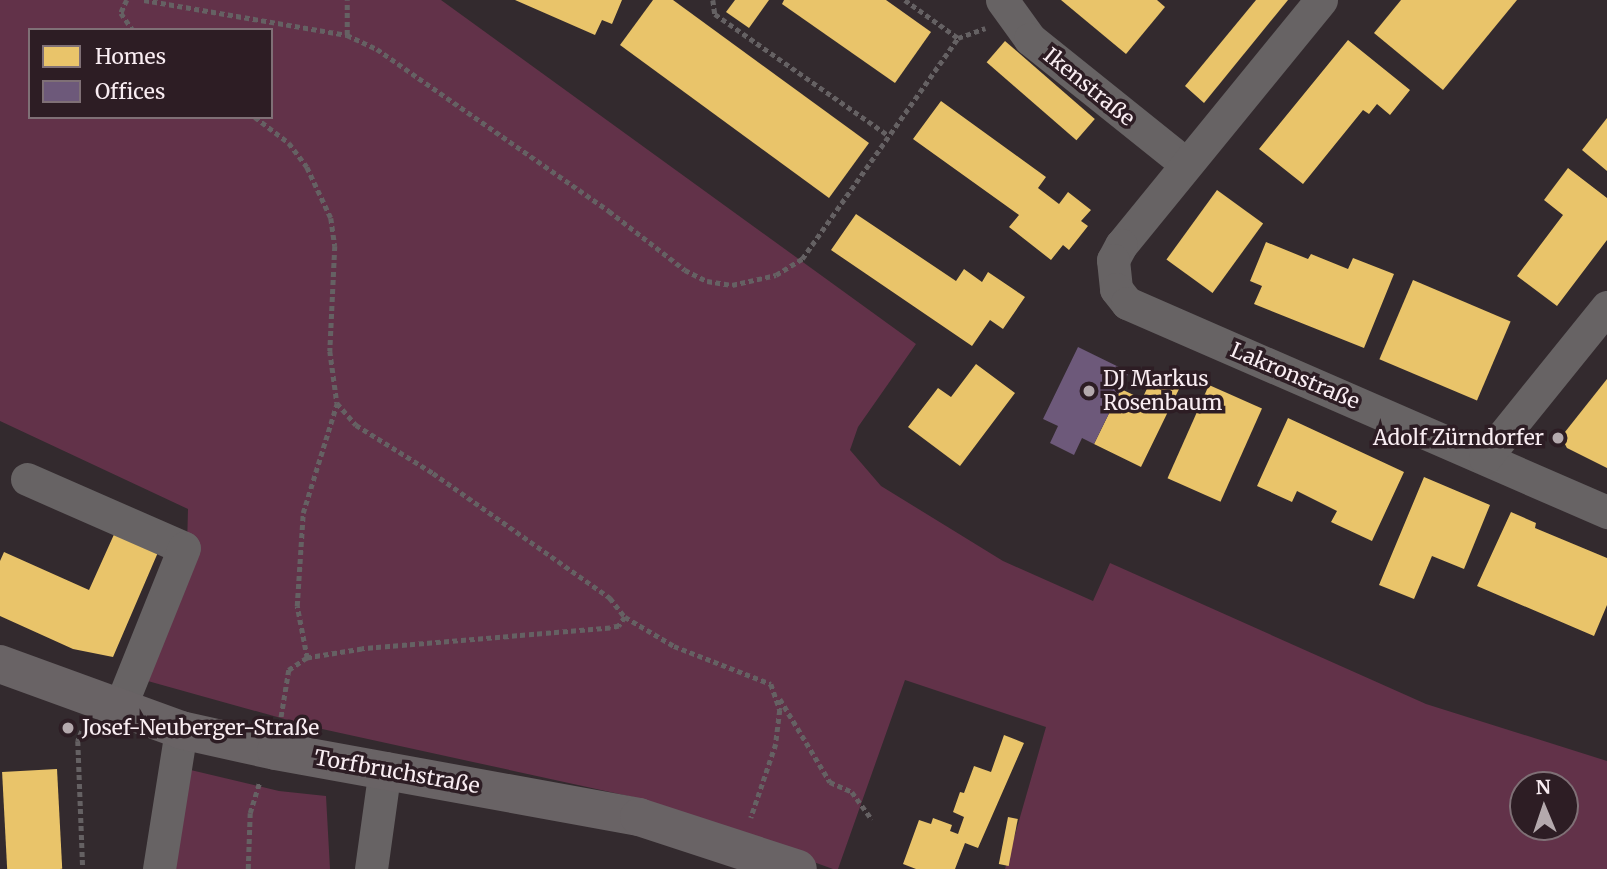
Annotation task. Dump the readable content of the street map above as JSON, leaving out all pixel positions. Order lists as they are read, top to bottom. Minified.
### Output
{"streets":{"main road":["Torfbruchstraße"],"street":["Ikenstraße","Lakronstraße"]},"crossings":[["Ikenstraße","Lakronstraße"]],"places":["DJ Markus Rosenbaum","Adolf Zürndorfer","Josef-Neuberger-Straße"],"legend":["Homes","Offices"],"north":"top"}
